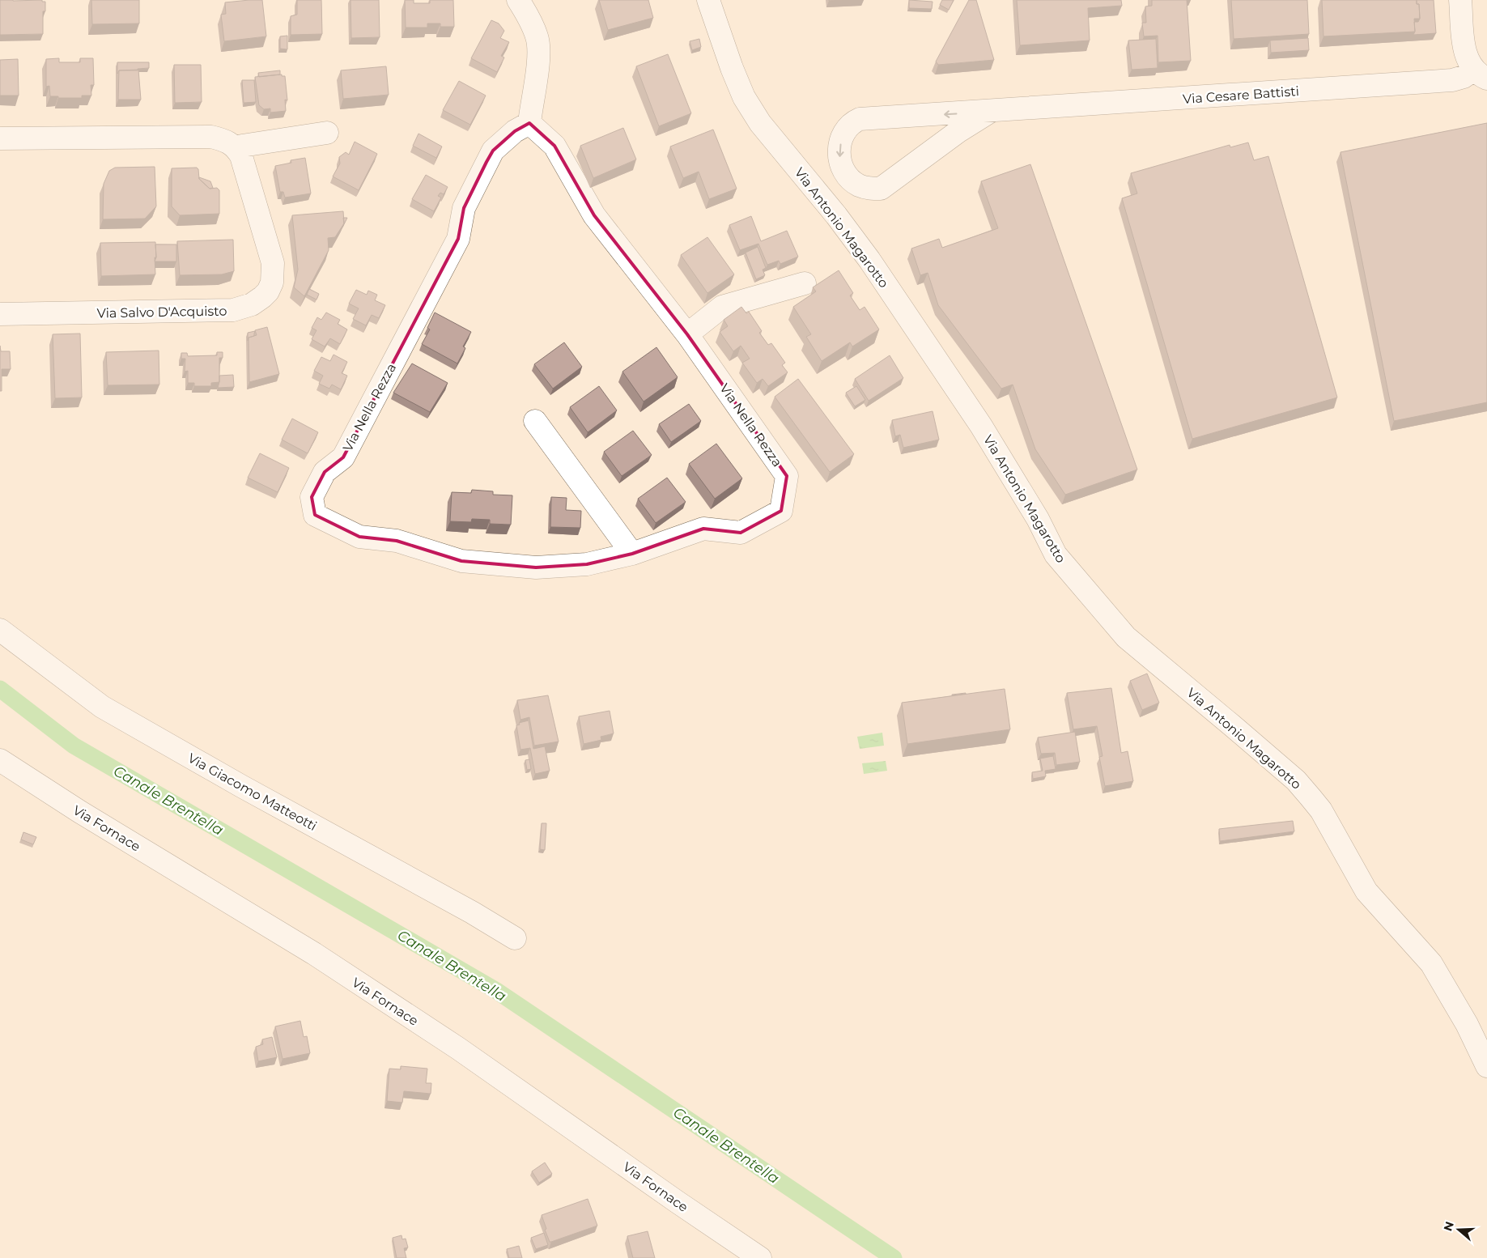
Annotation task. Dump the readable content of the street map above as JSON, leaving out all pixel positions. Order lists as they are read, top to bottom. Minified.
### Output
{"streets":{"street":["Via Cesare Battisti","Via Antonio Magarotto","Via Salvo D'Acquisto","Via Nella Rezza","Via Giacomo Matteotti","Via Fornace"]},"water":["Canale Brentella"],"north":"left"}
